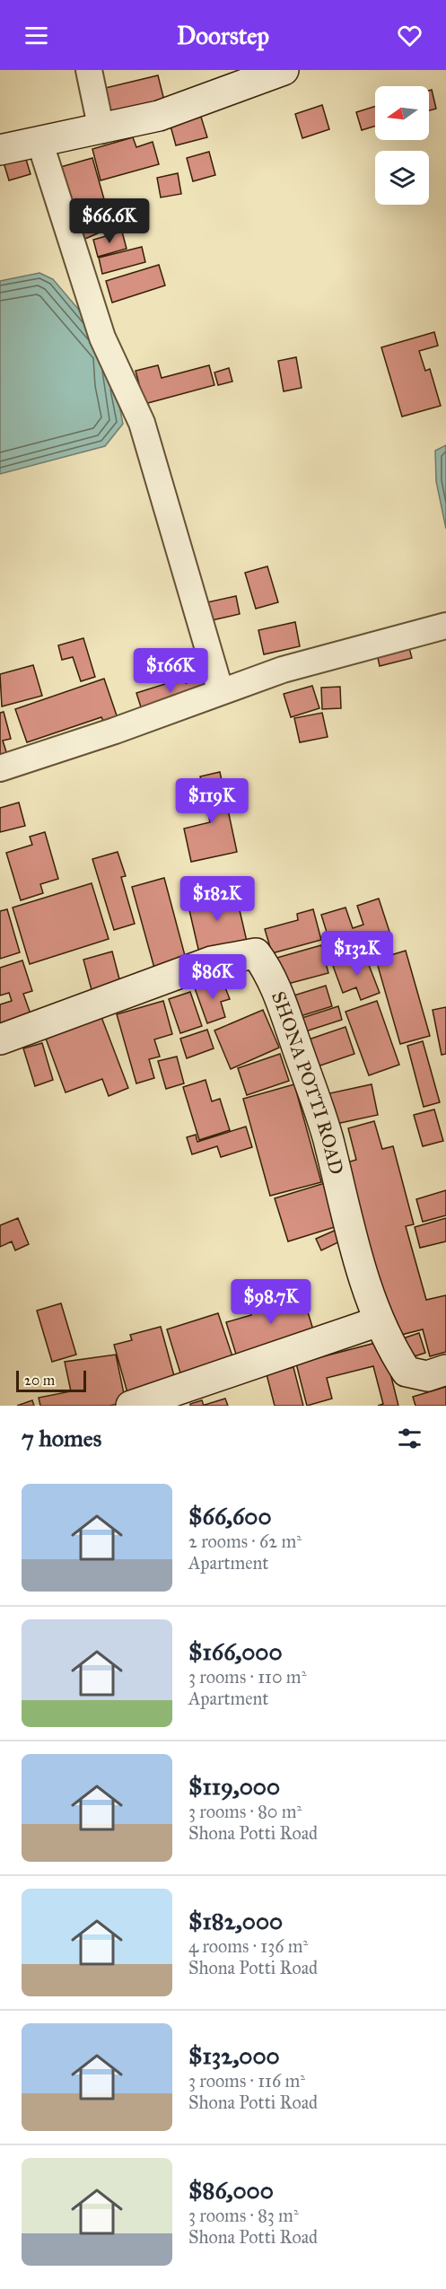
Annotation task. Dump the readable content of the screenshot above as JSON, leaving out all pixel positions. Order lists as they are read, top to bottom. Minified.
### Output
{"streets":{"main road":["SHONA POTTI ROAD"]},"scale_bar":"20 m","north":"left","page":{"header":"Doorstep","price":["$66.6K","$166K","$119K","$182K","$132K","$86K","$98.7K"],"scale":"20 m","heading":"7 homes","list":[{"name":"$66,600","note":"2 rooms · 62 m² · Apartment"},{"name":"$166,000","note":"3 rooms · 110 m² · Apartment"},{"name":"$119,000","note":"3 rooms · 80 m² · Shona Potti Road"},{"name":"$182,000","note":"4 rooms · 136 m² · Shona Potti Road"},{"name":"$132,000","note":"3 rooms · 116 m² · Shona Potti Road"},{"name":"$86,000","note":"3 rooms · 83 m² · Shona Potti Road"}]}}
